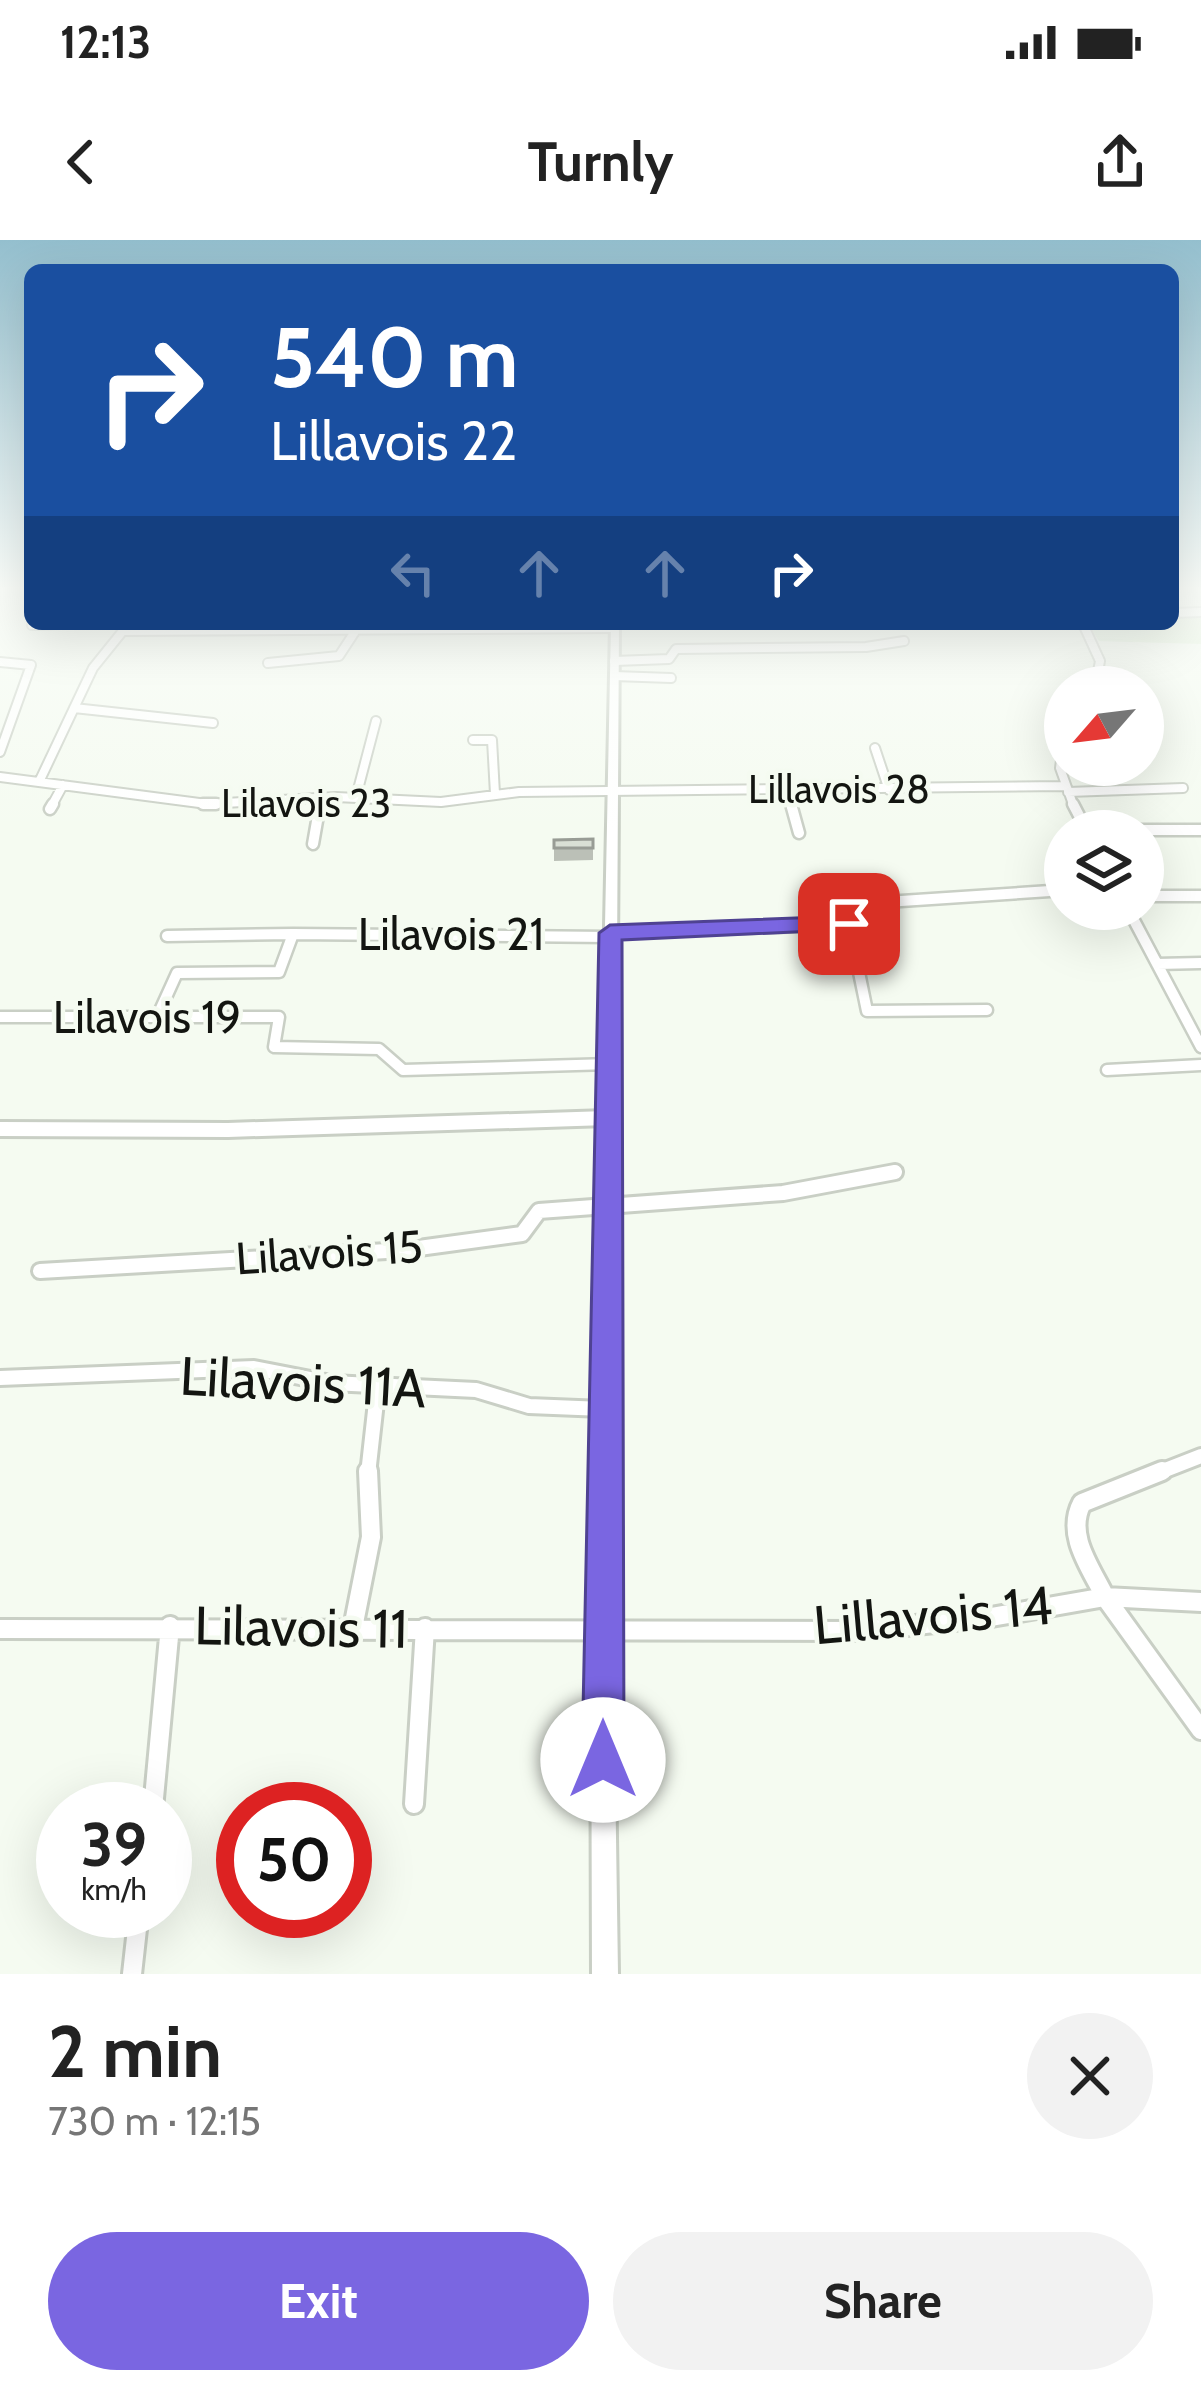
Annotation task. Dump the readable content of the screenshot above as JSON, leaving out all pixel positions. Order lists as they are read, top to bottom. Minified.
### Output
{"streets":{"street":["Lillavois 28","Lilavois 23","Lilavois 21","Lilavois 19","Lilavois 15","Lilavois 11A","Lillavois 14","Lilavois 11"]},"crossings":[["Lillavois 28","Lilavois 23"],["Lilavois 21","Lilavois 19"],["Lillavois 14","Lilavois 11"]],"north":"bottom left","page":{"status":"12:13","header":"Turnly","turn":["540 m","Lillavois 22"],"speed":"39 km/h","limit":"50","heading":["2 min","730 m · 12:15"],"buttons":["Exit","Share"]}}
